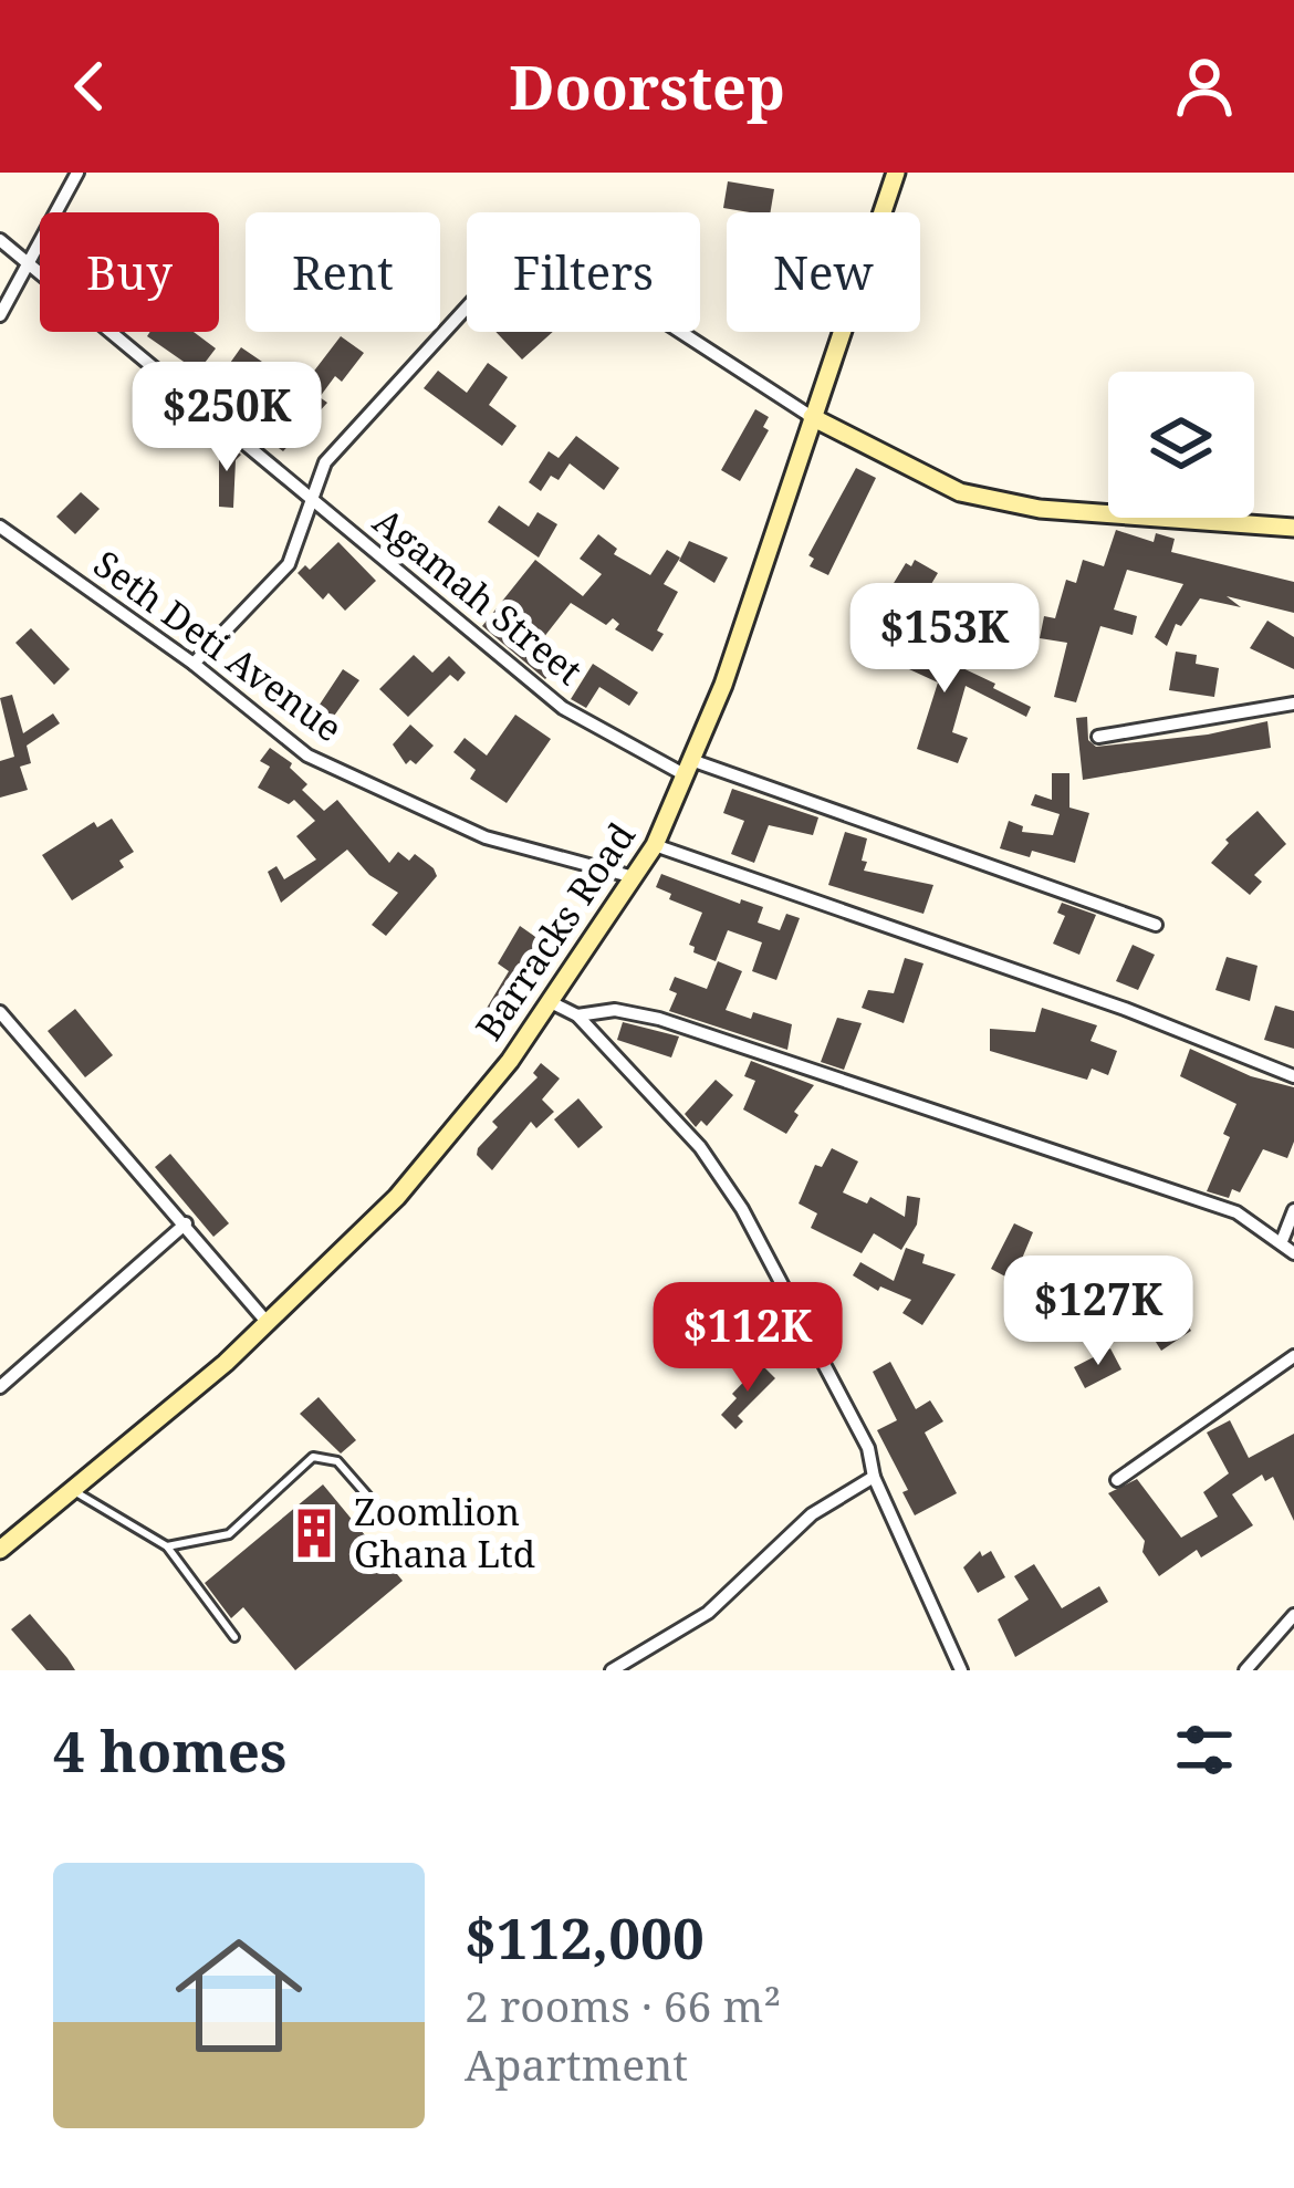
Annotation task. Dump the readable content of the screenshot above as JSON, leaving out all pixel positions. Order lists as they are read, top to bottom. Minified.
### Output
{"streets":{"street":["Agamah Street","Seth Deti Avenue","Barracks Road"]},"crossings":[["Agamah Street","Barracks Road"],["Seth Deti Avenue","Barracks Road"]],"places":{"building":["Zoomlion Ghana Ltd"]},"page":{"header":"Doorstep","chip":["Buy","Rent","Filters","New"],"price":["$250K","$153K","$127K","$112K"],"heading":"4 homes","list":[{"name":"$112,000","note":"2 rooms · 66 m² · Apartment"}]}}
